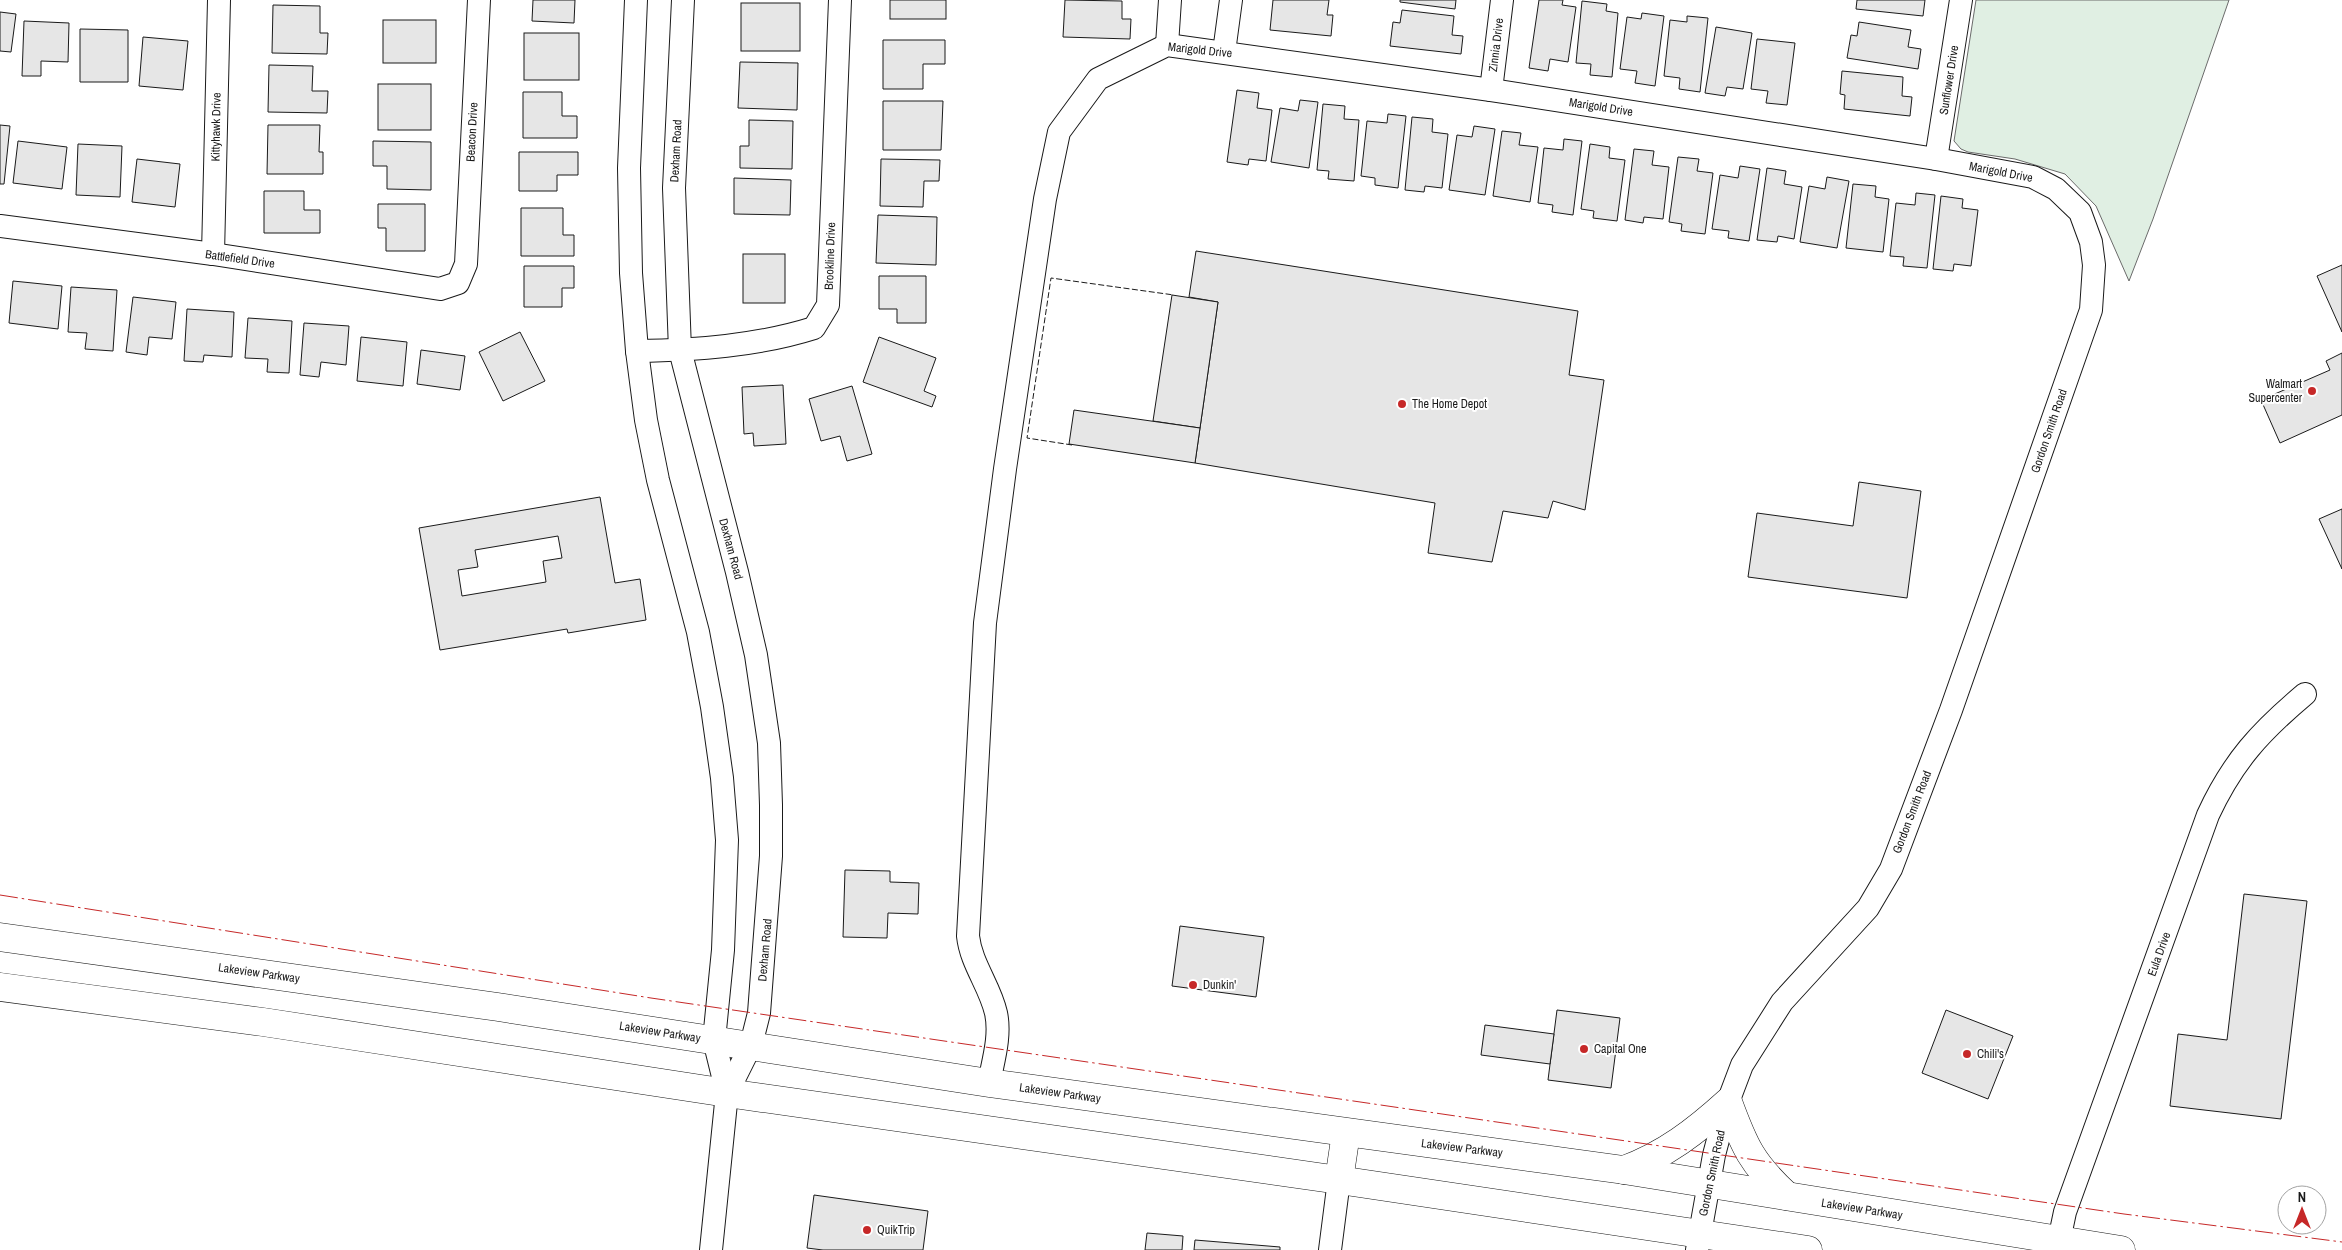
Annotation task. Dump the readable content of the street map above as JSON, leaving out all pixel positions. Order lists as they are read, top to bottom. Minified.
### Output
{"streets":{"main road":["Lakeview Parkway"],"street":["Zinnia Drive","Marigold Drive","Sunflower Drive","Kittyhawk Drive","Beacon Drive","Dexham Road","Brookline Drive","Battlefield Drive","Gordon Smith Road","Eula Drive"]},"crossings":[["Zinnia Drive","Marigold Drive"],["Marigold Drive","Sunflower Drive"],["Marigold Drive","Gordon Smith Road"],["Marigold Drive","Lakeview Parkway"],["Kittyhawk Drive","Battlefield Drive"],["Beacon Drive","Battlefield Drive"],["Dexham Road","Brookline Drive"],["Dexham Road","Lakeview Parkway"],["Gordon Smith Road","Lakeview Parkway"],["Eula Drive","Lakeview Parkway"]],"places":["Walmart Supercenter","The Home Depot","Dunkin'","Capital One","Chili's","QuikTrip"],"north":"top"}
